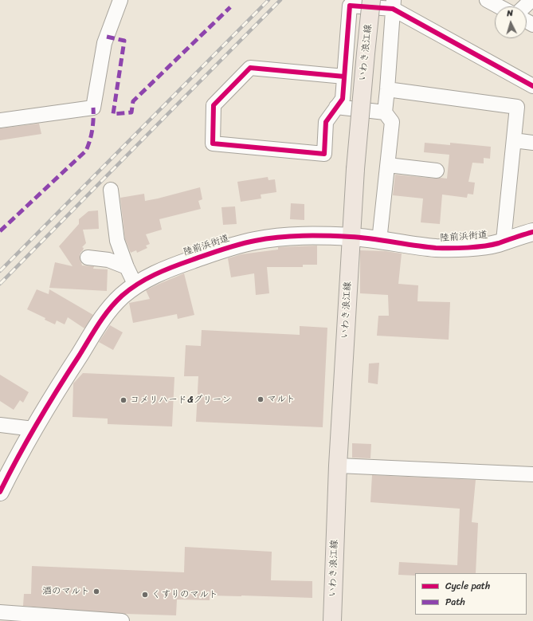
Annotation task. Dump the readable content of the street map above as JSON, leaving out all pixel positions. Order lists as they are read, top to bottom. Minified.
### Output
{"streets":{"main road":["いわき浪江線"],"street":["陸前浜街道"]},"crossings":[["いわき浪江線","陸前浜街道"]],"places":["マルト","コメリハード&グリーン","酒のマルト","くすりのマルト"],"legend":["Cycle path","Path"],"north":"top"}
